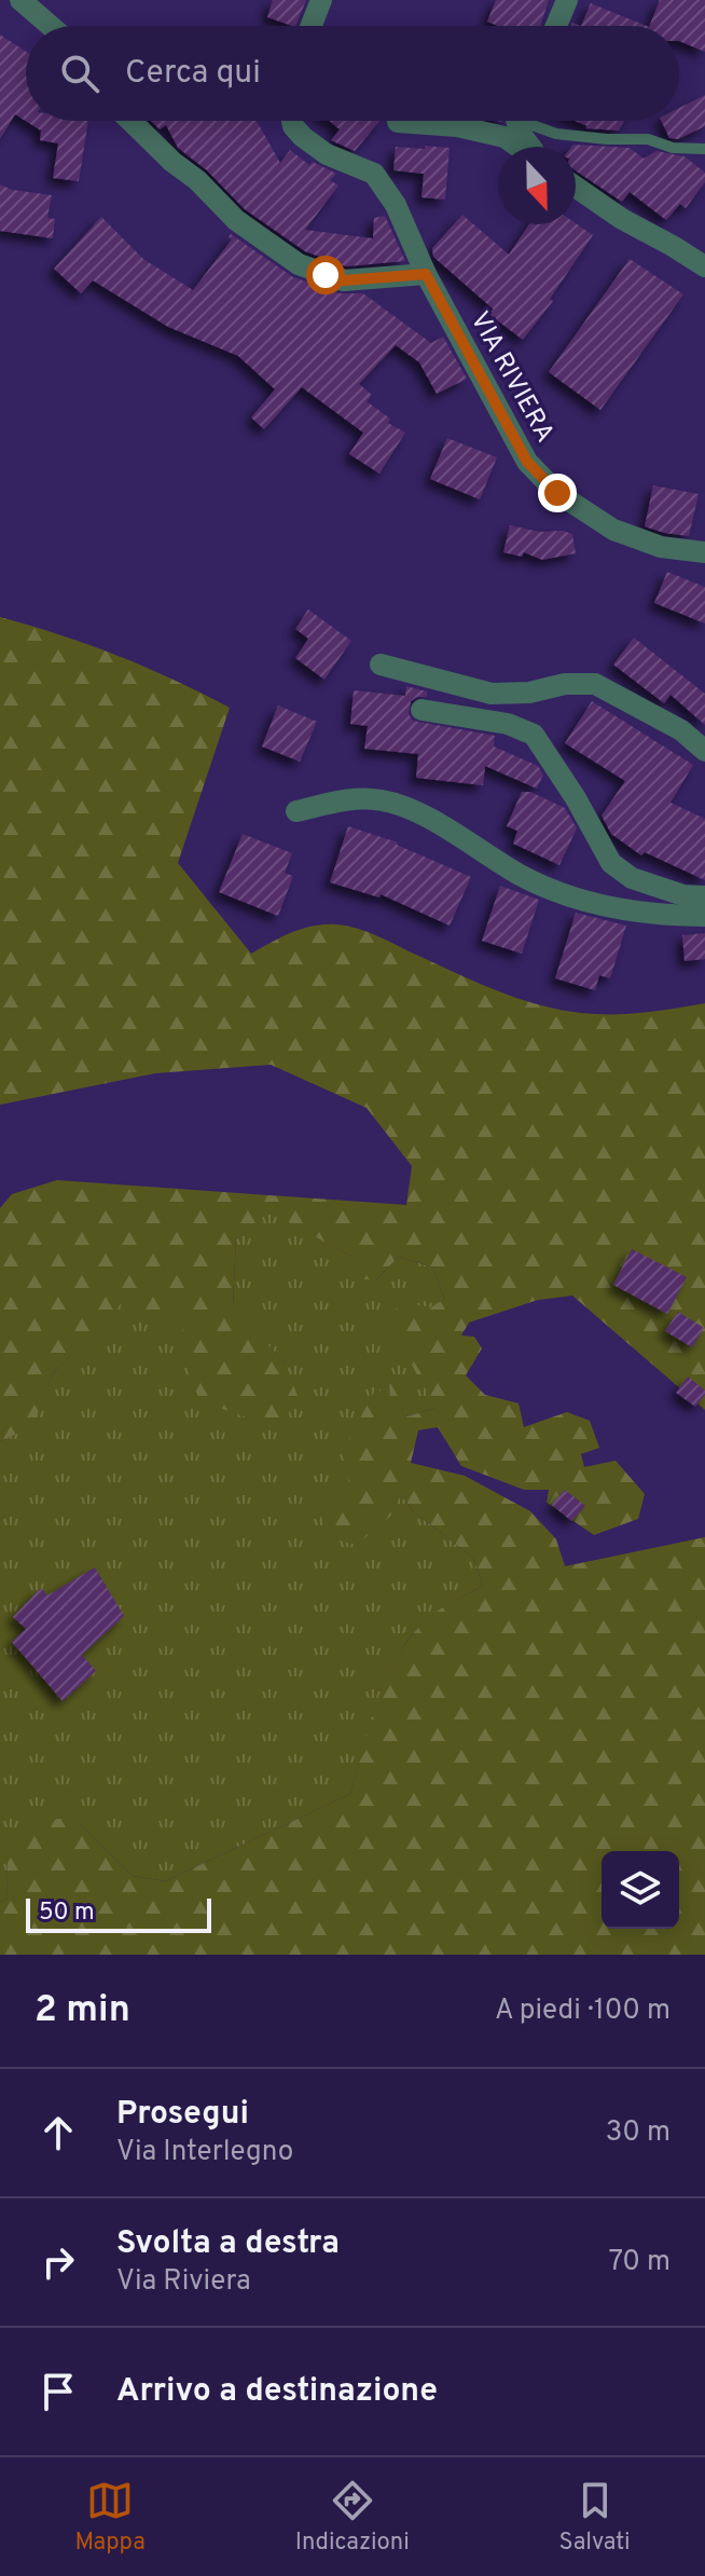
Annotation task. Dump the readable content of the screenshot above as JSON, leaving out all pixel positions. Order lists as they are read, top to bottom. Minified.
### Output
{"streets":{"street":["VIA RIVIERA"]},"scale_bar":"50 m","north":"bottom","page":{"search":"Cerca qui","scale":"50 m","heading":["2 min","A piedi · 100 m"],"list":[["Prosegui","Via Interlegno","30 m"],["Svolta a destra","Via Riviera","70 m"],"Arrivo a destinazione"],"nav":["Mappa","Indicazioni","Salvati"]}}
